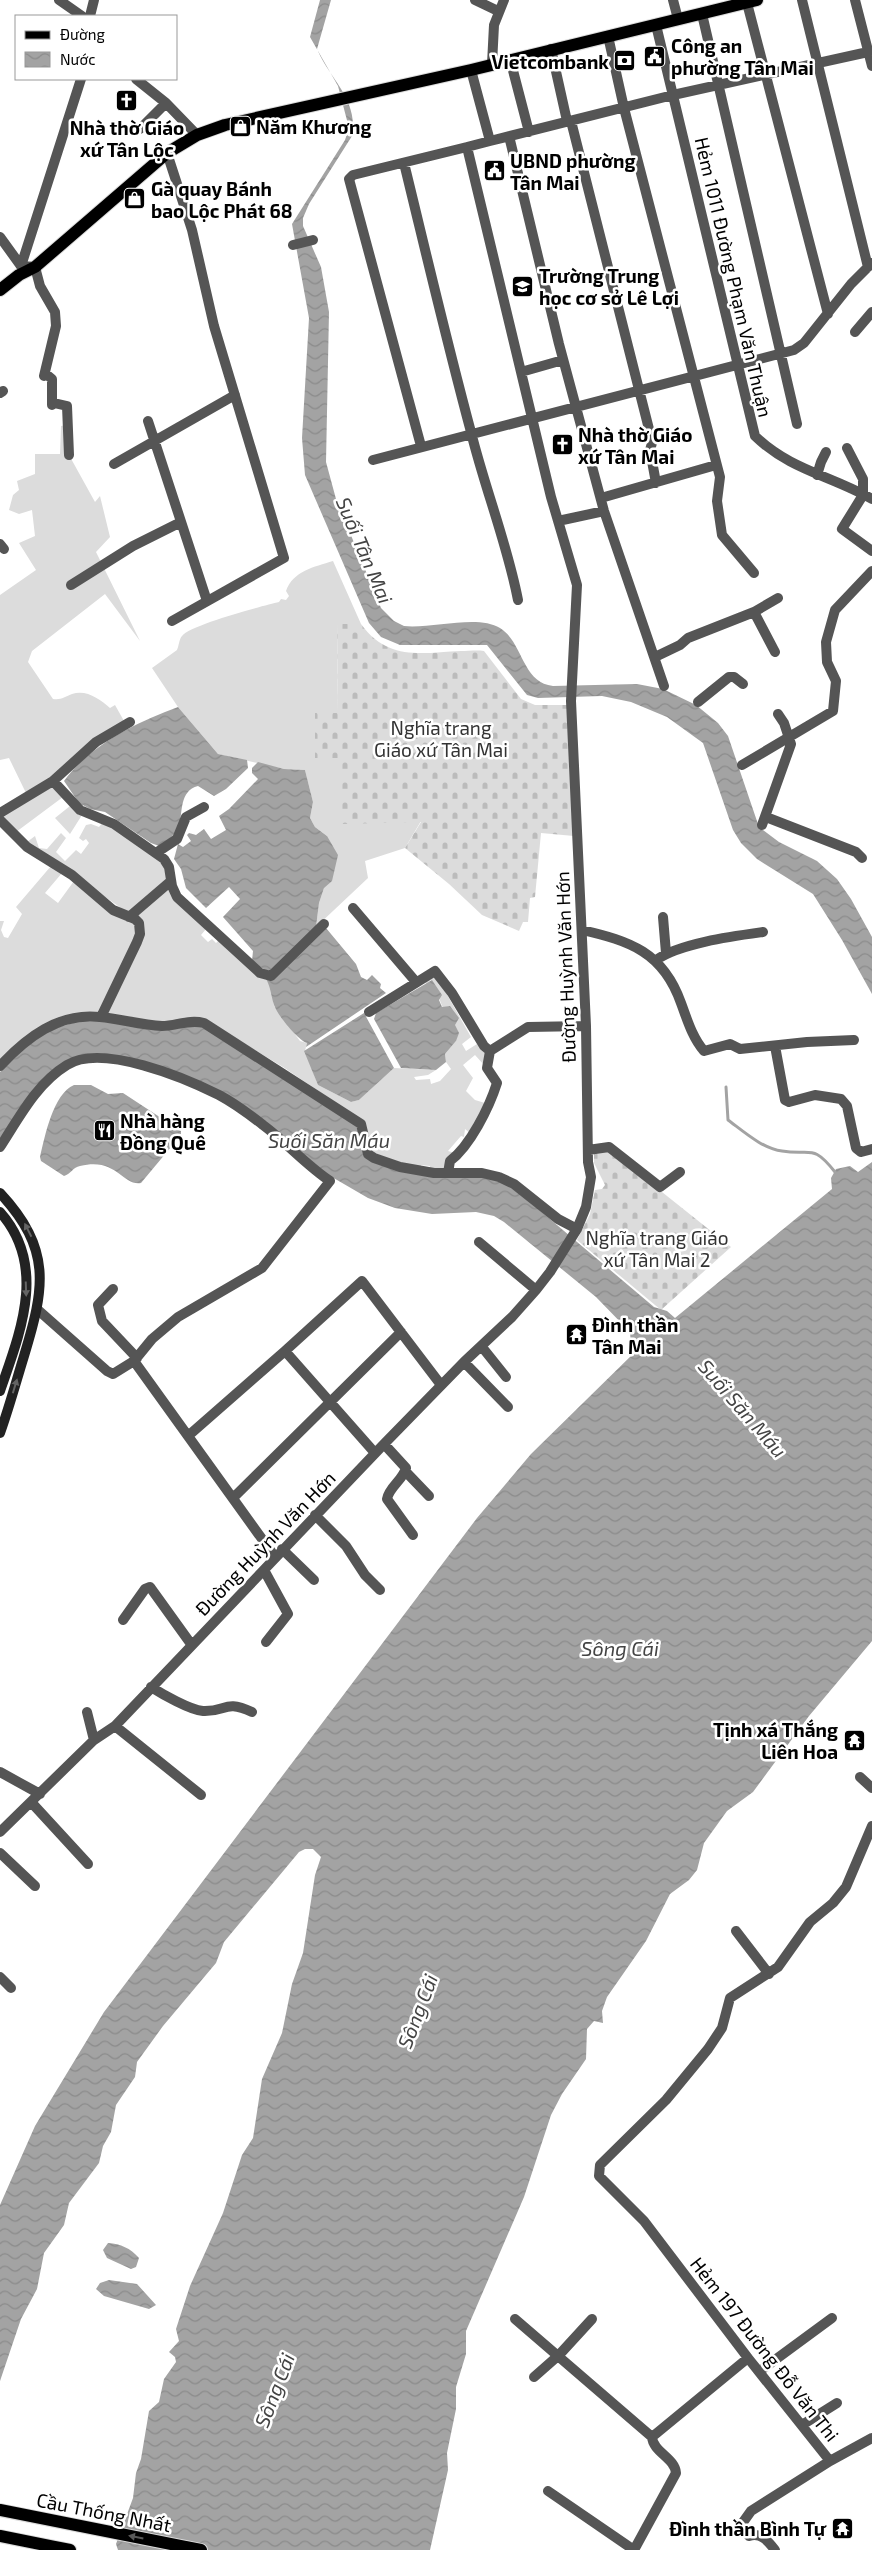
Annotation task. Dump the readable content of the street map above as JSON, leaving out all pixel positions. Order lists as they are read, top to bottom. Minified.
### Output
{"streets":{"main road":["Cầu Thống Nhất"],"street":["Hẻm 1011 Đường Phạm Văn Thuận","Đường Huỳnh Văn Hớn","Hẻm 197 Đường Đỗ Văn Thi"]},"water":["Suối Tân Mai","Suối Săn Máu","Sông Cái"],"parks":["Nghĩa trang Giáo xứ Tân Mai","Nghĩa trang Giáo xứ Tân Mai 2"],"places":{"public building":["Công an phường Tân Mai","UBND phường Tân Mai"],"bank":["Vietcombank"],"church":["Nhà thờ Giáo xứ Tân Lộc","Nhà thờ Giáo xứ Tân Mai"],"shop":["Năm Khương","Gà quay Bánh bao Lộc Phát 68"],"school or university":["Trường Trung học cơ sở Lê Lợi"],"restaurant":["Nhà hàng Đồng Quê"],"temple":["Đình thần Tân Mai","Tịnh xá Thắng Liên Hoa","Đình thần Bình Tự"]},"legend":["Đường","Nước"]}
